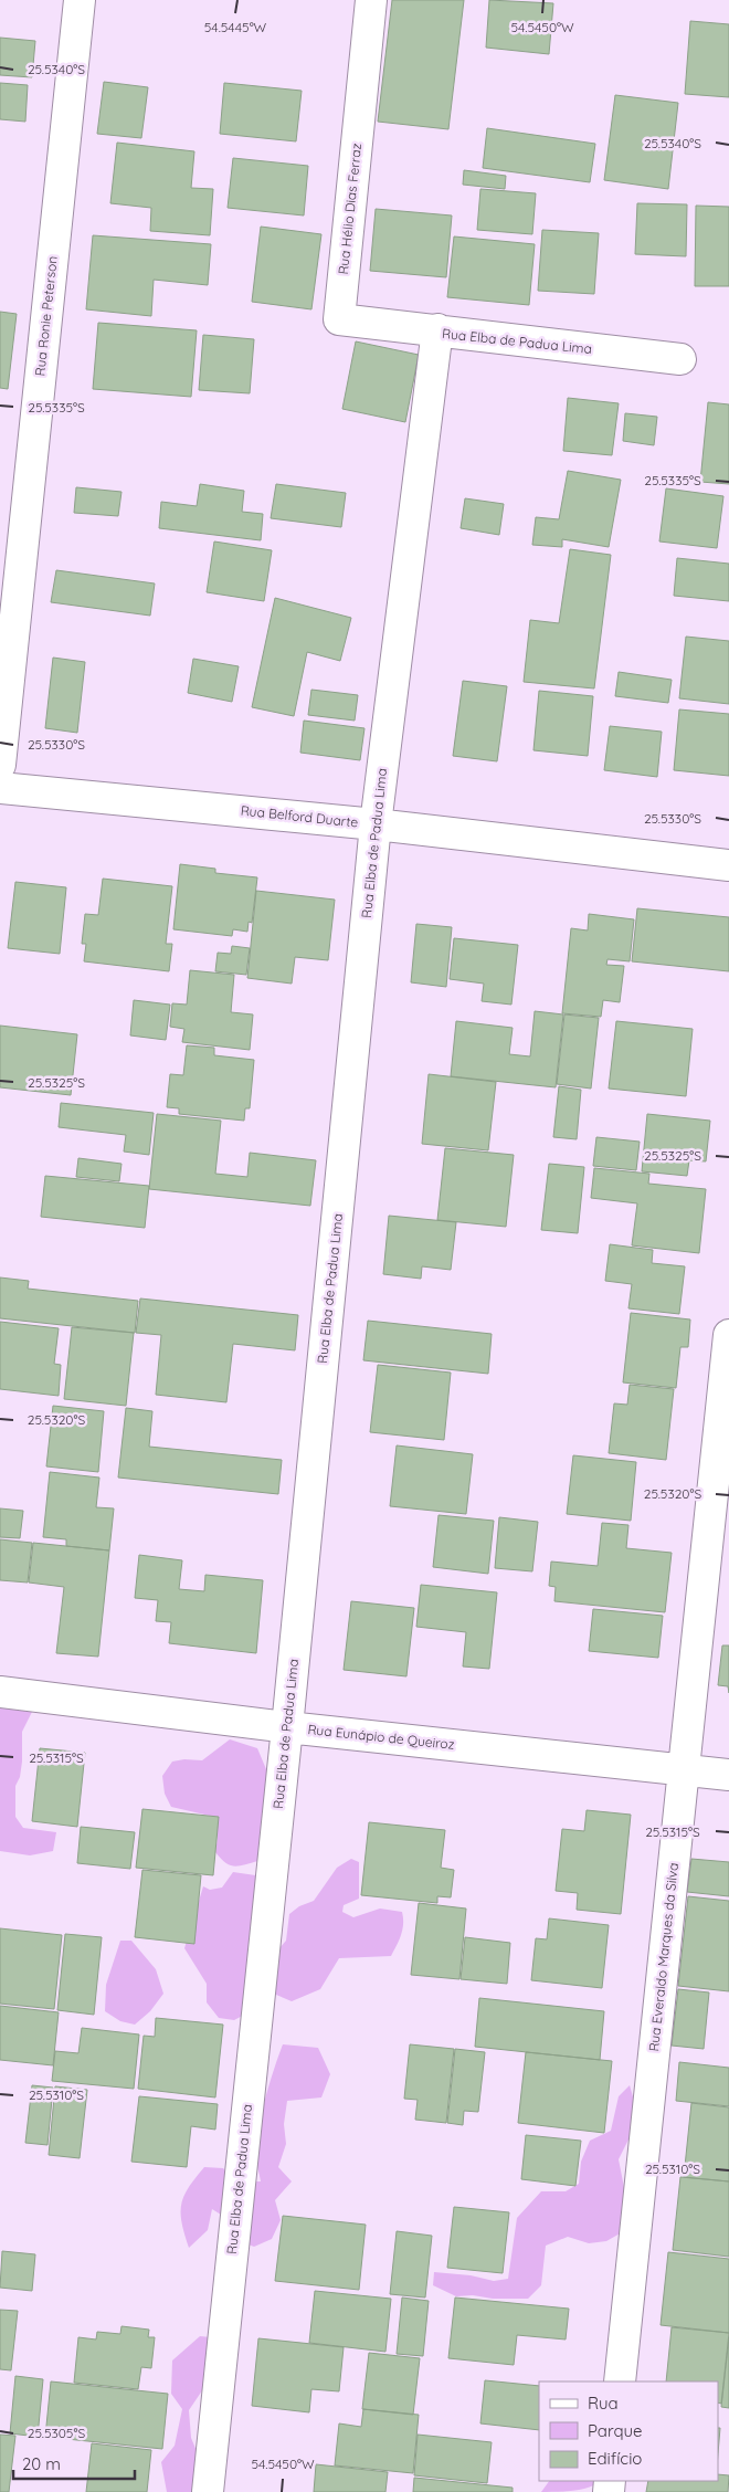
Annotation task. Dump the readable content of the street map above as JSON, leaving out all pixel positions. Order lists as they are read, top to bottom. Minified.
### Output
{"streets":{"street":["Rua Hélio Dias Ferraz","Rua Ronie Peterson","Rua Elba de Padua Lima","Rua Belford Duarte","Rua Eunápio de Queiroz","Rua Everaldo Marques da Silva"]},"crossings":[["Rua Hélio Dias Ferraz","Rua Elba de Padua Lima"],["Rua Elba de Padua Lima","Rua Belford Duarte"],["Rua Elba de Padua Lima","Rua Eunápio de Queiroz"],["Rua Eunápio de Queiroz","Rua Everaldo Marques da Silva"]],"legend":["Rua","Parque","Edifício"],"scale_bar":"20 m","coordinates":["54.5445°W","54.5450°W","25.5340°S","25.5335°S","25.5330°S","25.5325°S","25.5320°S","25.5315°S","25.5310°S","25.5305°S"]}
